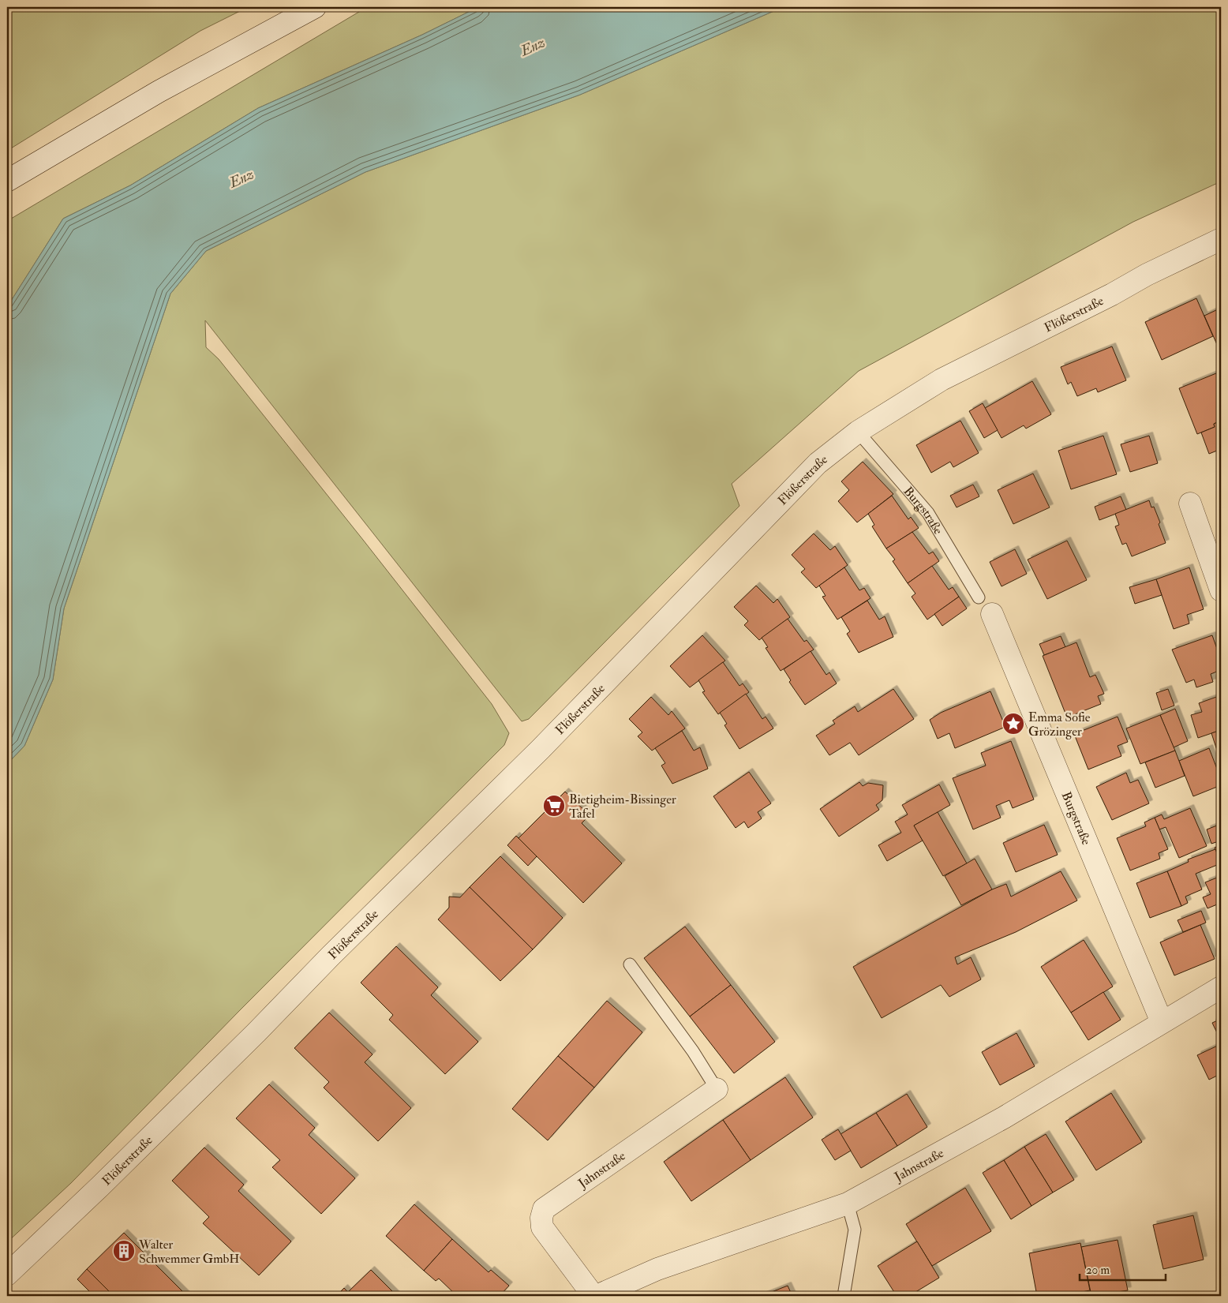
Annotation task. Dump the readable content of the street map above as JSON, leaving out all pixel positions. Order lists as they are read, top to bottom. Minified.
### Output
{"streets":{"street":["Flößerstraße","Burgstraße","Jahnstraße"]},"crossings":[["Flößerstraße","Burgstraße"],["Burgstraße","Jahnstraße"]],"water":["Enz"],"places":{"place":["Emma Sofie Grözinger"],"supermarket":["Bietigheim-Bissinger Tafel"],"building":["Walter Schwemmer GmbH"]},"scale_bar":"20 m"}
